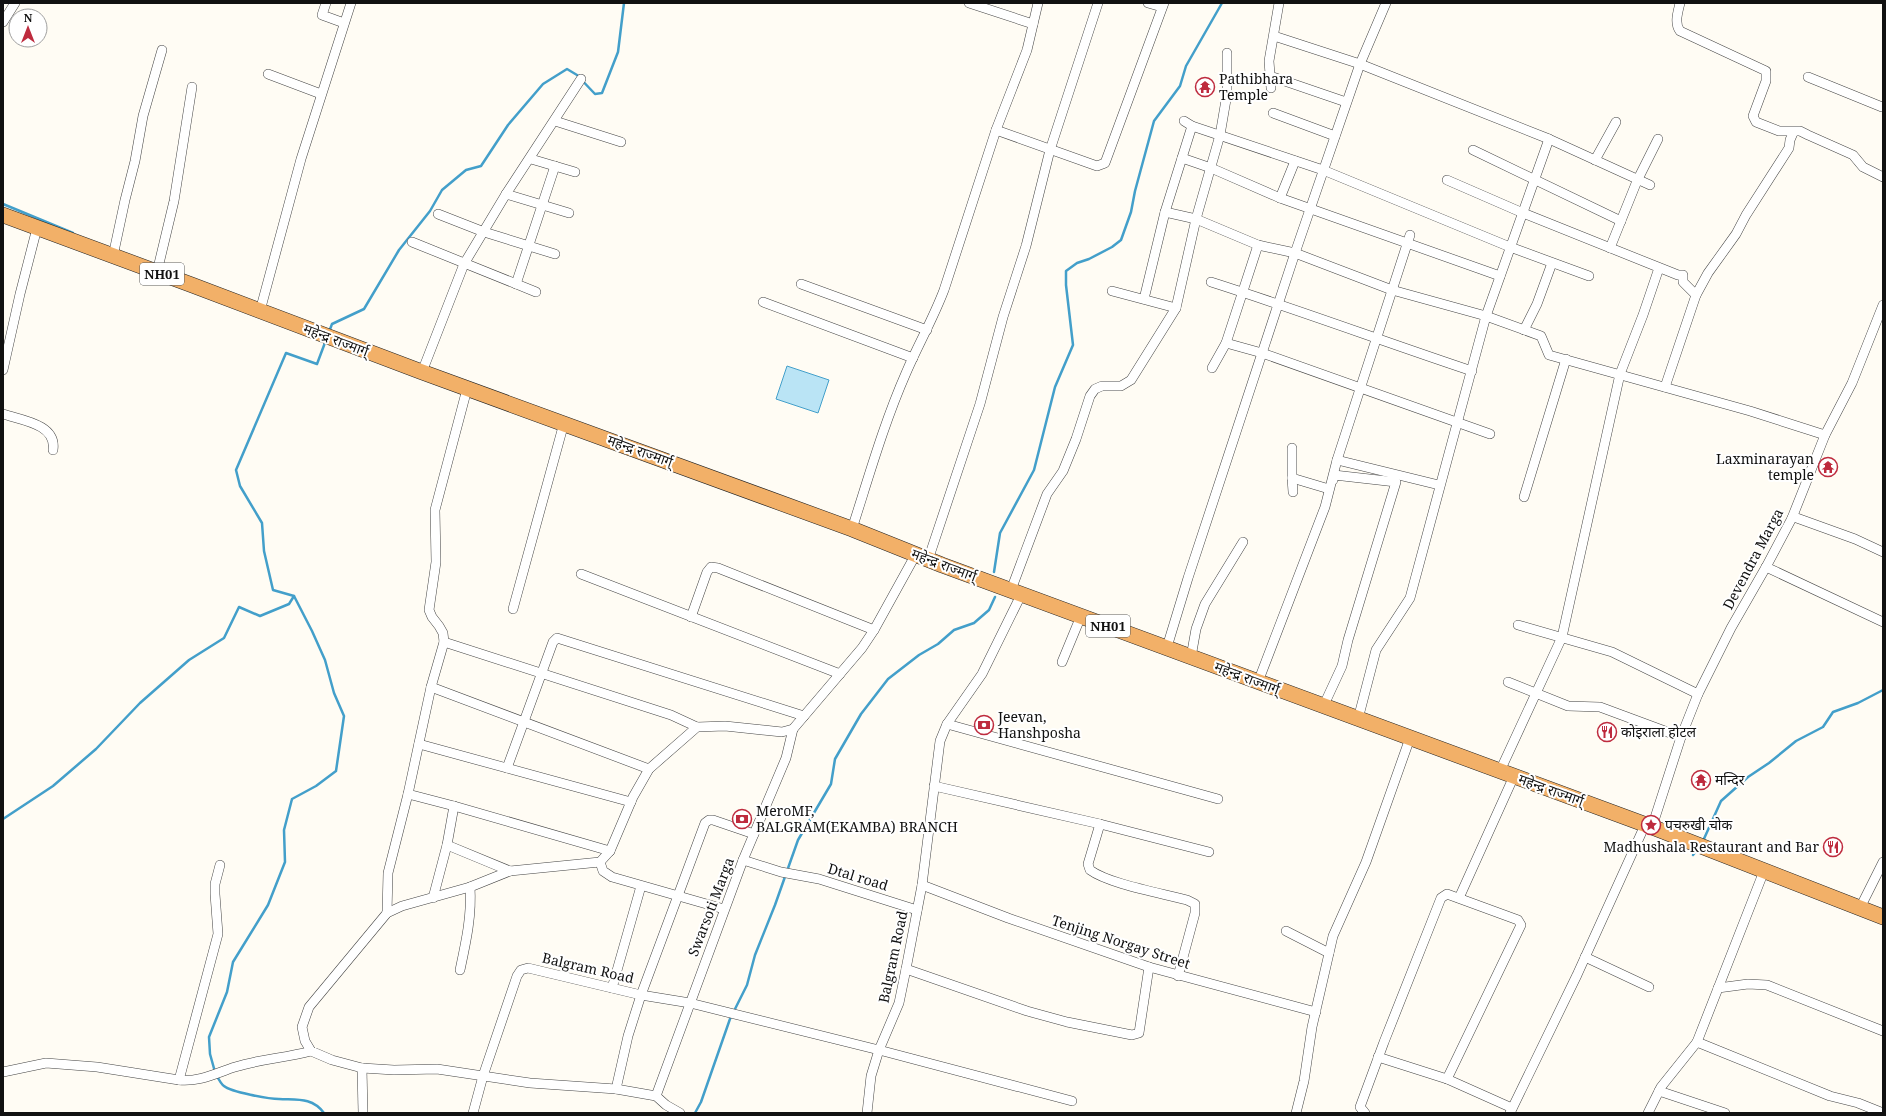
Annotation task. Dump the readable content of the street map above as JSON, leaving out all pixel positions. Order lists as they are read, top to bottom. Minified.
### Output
{"streets":{"highway":["NH01","महेन्द्र राज्मार्ग्"],"street":["Devendra Marga","Dtal road","Swarsoti Marga","Tenjing Norgay Street","Balgram Road"]},"crossings":[["महेन्द्र राज्मार्ग्","Devendra Marga"],["महेन्द्र राज्मार्ग्","Balgram Road"],["Dtal road","Swarsoti Marga"],["Dtal road","Balgram Road"],["Swarsoti Marga","Balgram Road"],["Tenjing Norgay Street","Balgram Road"]],"places":{"temple":["Pathibhara Temple","Laxminarayan temple","मन्दिर"],"bank":["Jeevan, Hanshposha","MeroMF, BALGRAM(EKAMBA) BRANCH"],"restaurant":["कोइराला होटल","Madhushala Restaurant and Bar"],"place":["पचरुखी चोक"]},"north":"top"}
